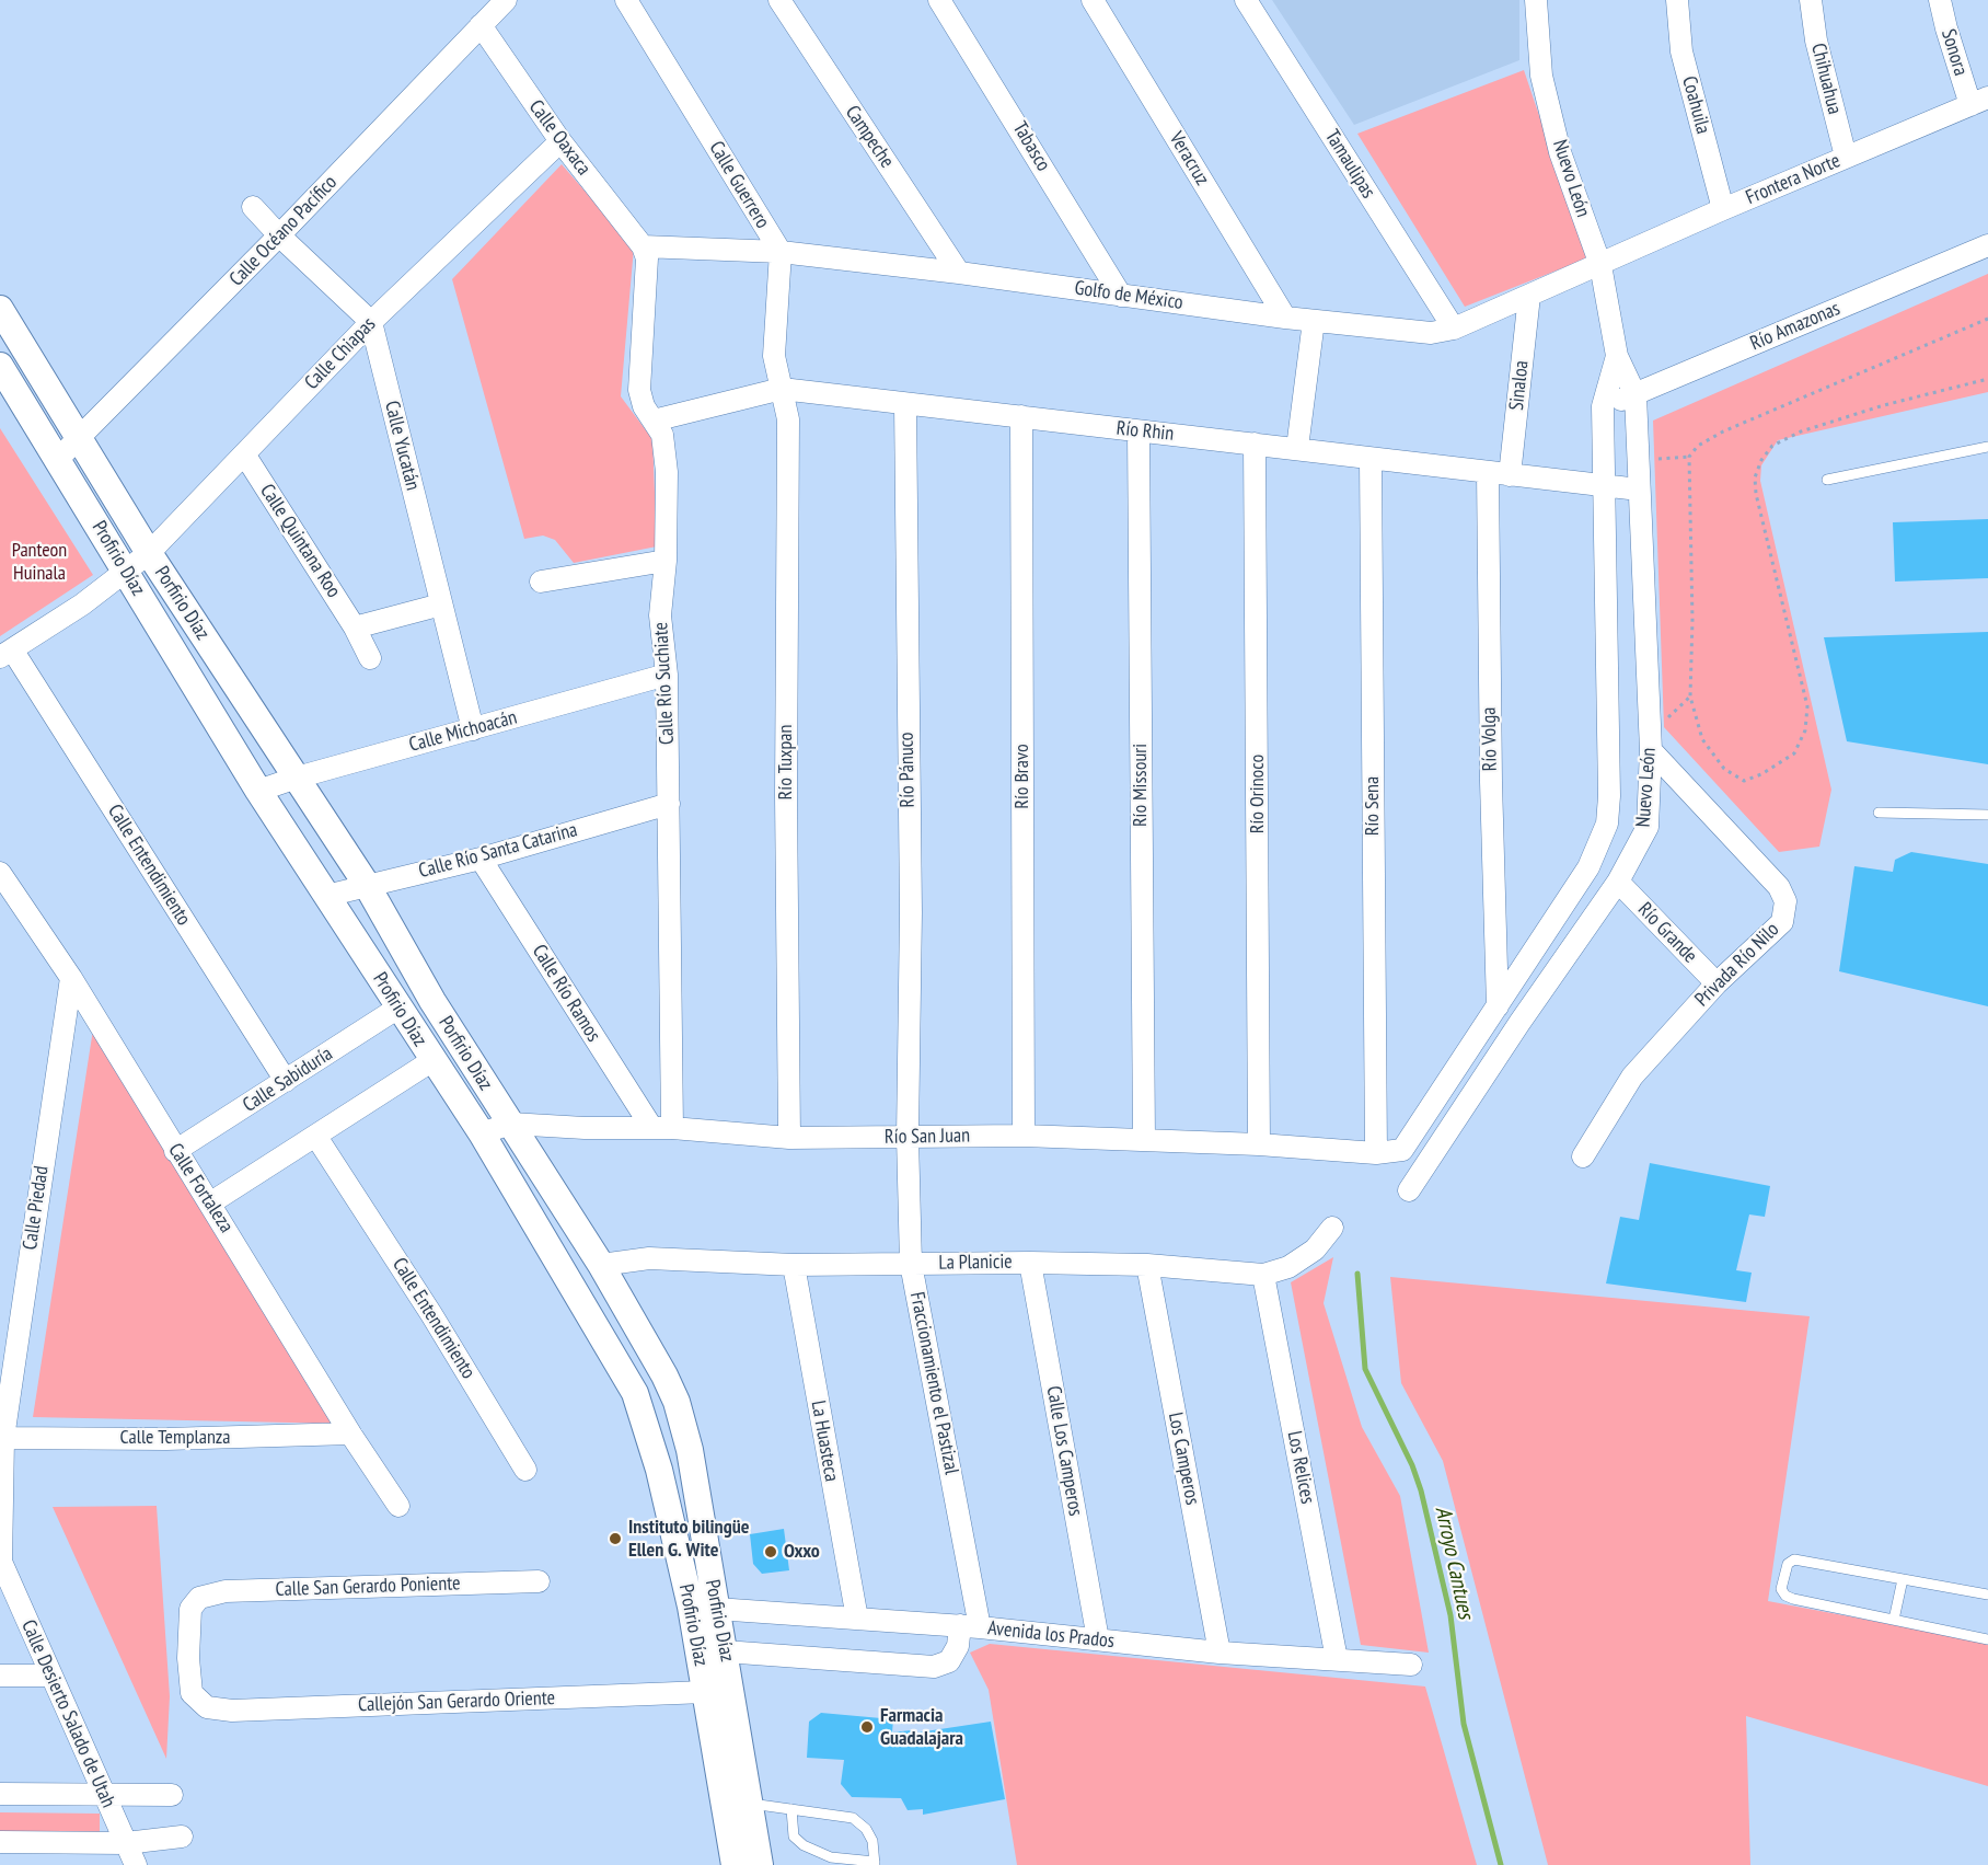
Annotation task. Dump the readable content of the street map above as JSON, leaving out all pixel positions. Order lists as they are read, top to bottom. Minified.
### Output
{"streets":{"street":["Sonora","Chihuahua","Coahuila","Campeche","Calle Oaxaca","Tabasco","Veracruz","Tamaulipas","Nuevo León","Frontera Norte","Calle Guerrero","Calle Océano Pacífico","Golfo de México","Río Amazonas","Calle Chiapas","Sinaloa","Río Rhin","Calle Yucatán","Calle Quintana Roo","Profirio Díaz","Porfirio Díaz","Calle Río Suchiate","Calle Michoacán","Río Volga","Río Tuxpan","Río Pánuco","Río Bravo","Río Missouri","Río Orinoco","Río Sena","Calle Río Santa Catarina","Calle Entendimiento","Río Grande","Privada Río Nilo","Calle Río Ramos","Calle Sabiduría","Río San Juan","Calle Fortaleza","Calle Piedad","La Planicie","Fraccionamiento el Pastizal","Calle Templanza","La Huasteca","Calle Los Camperos","Los Camperos","Los Relices","Calle San Gerardo Poniente","Avenida los Prados","Callejón San Gerardo Oriente","Calle Desierto Salado de Utah"]},"crossings":[["Sonora","Frontera Norte"],["Chihuahua","Frontera Norte"],["Coahuila","Frontera Norte"],["Campeche","Golfo de México"],["Calle Oaxaca","Calle Océano Pacífico"],["Calle Oaxaca","Golfo de México"],["Calle Oaxaca","Calle Chiapas"],["Calle Oaxaca","Calle Río Suchiate"],["Tabasco","Golfo de México"],["Veracruz","Golfo de México"],["Tamaulipas","Golfo de México"],["Nuevo León","Frontera Norte"],["Nuevo León","Golfo de México"],["Nuevo León","Río Amazonas"],["Nuevo León","Río Rhin"],["Nuevo León","Río Volga"],["Nuevo León","Río Grande"],["Nuevo León","Privada Río Nilo"],["Frontera Norte","Golfo de México"],["Calle Guerrero","Golfo de México"],["Calle Océano Pacífico","Profirio Díaz"],["Calle Océano Pacífico","Porfirio Díaz"],["Golfo de México","Sinaloa"],["Golfo de México","Calle Río Suchiate"],["Calle Chiapas","Calle Yucatán"],["Calle Chiapas","Calle Quintana Roo"],["Calle Chiapas","Profirio Díaz"],["Calle Chiapas","Porfirio Díaz"],["Calle Chiapas","Calle Entendimiento"],["Sinaloa","Río Rhin"],["Río Rhin","Calle Río Suchiate"],["Río Rhin","Río Volga"],["Río Rhin","Río Tuxpan"],["Río Rhin","Río Pánuco"],["Río Rhin","Río Bravo"],["Río Rhin","Río Missouri"],["Río Rhin","Río Orinoco"],["Río Rhin","Río Sena"],["Calle Yucatán","Calle Michoacán"],["Profirio Díaz","Porfirio Díaz"],["Profirio Díaz","Calle Michoacán"],["Profirio Díaz","Calle Río Santa Catarina"],["Profirio Díaz","Calle Sabiduría"],["Profirio Díaz","Río San Juan"],["Profirio Díaz","Avenida los Prados"],["Profirio Díaz","Callejón San Gerardo Oriente"],["Porfirio Díaz","Calle Michoacán"],["Porfirio Díaz","Calle Río Santa Catarina"],["Porfirio Díaz","Río San Juan"],["Porfirio Díaz","La Planicie"],["Porfirio Díaz","Avenida los Prados"],["Calle Río Suchiate","Calle Michoacán"],["Calle Río Suchiate","Calle Río Santa Catarina"],["Calle Río Suchiate","Calle Río Ramos"],["Calle Río Suchiate","Río San Juan"],["Río Tuxpan","Río San Juan"],["Río Pánuco","Río San Juan"],["Río Pánuco","Fraccionamiento el Pastizal"],["Río Bravo","Río San Juan"],["Río Missouri","Río San Juan"],["Río Orinoco","Río San Juan"],["Río Sena","Río San Juan"],["Calle Río Santa Catarina","Calle Río Ramos"],["Calle Entendimiento","Calle Sabiduría"],["Río Grande","Privada Río Nilo"],["Calle Río Ramos","Río San Juan"],["Calle Sabiduría","Calle Fortaleza"],["Río San Juan","Fraccionamiento el Pastizal"],["Calle Fortaleza","Calle Piedad"],["Calle Fortaleza","Calle Templanza"],["Calle Piedad","Calle Templanza"],["Calle Piedad","Calle Desierto Salado de Utah"],["La Planicie","Fraccionamiento el Pastizal"],["La Planicie","La Huasteca"],["La Planicie","Calle Los Camperos"],["La Planicie","Los Camperos"],["La Planicie","Los Relices"],["Fraccionamiento el Pastizal","Avenida los Prados"],["La Huasteca","Avenida los Prados"],["Calle Los Camperos","Avenida los Prados"],["Los Camperos","Avenida los Prados"],["Los Relices","Avenida los Prados"],["Calle San Gerardo Poniente","Callejón San Gerardo Oriente"]],"water":["Arroyo Cantues"],"parks":["Panteon Huinala"],"places":["Instituto bilingüe Ellen G. Wite","Oxxo","Farmacia Guadalajara"]}
